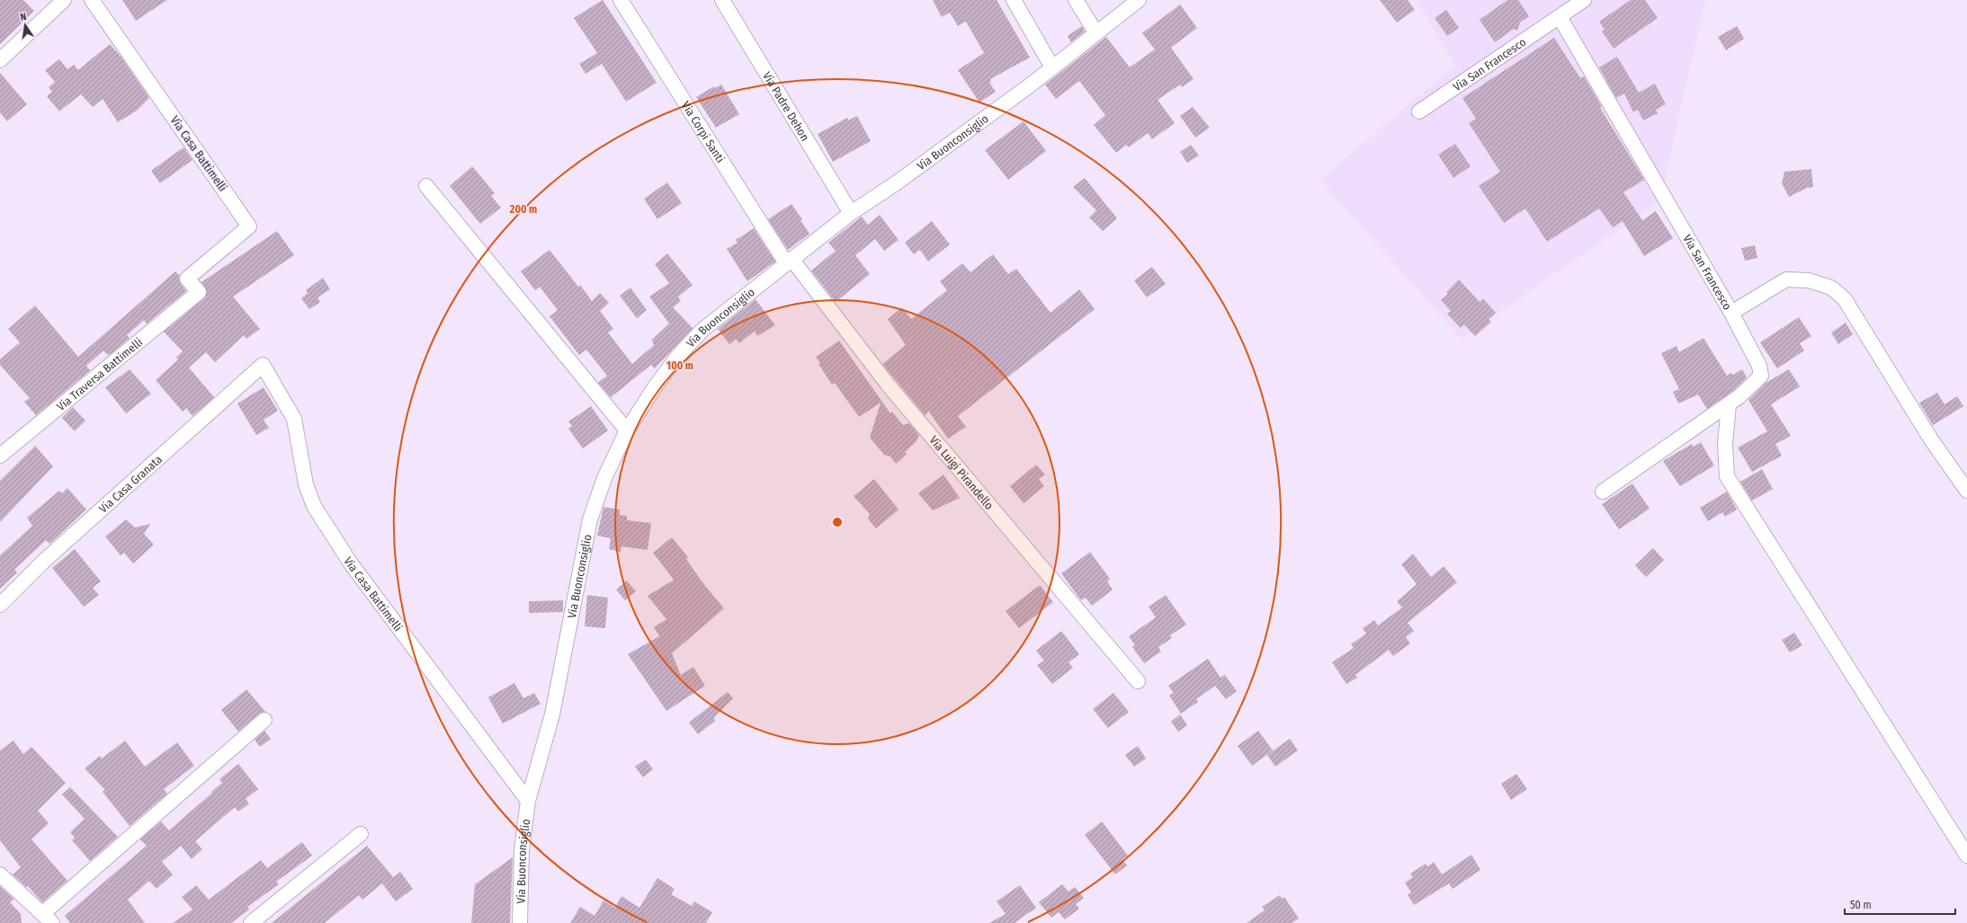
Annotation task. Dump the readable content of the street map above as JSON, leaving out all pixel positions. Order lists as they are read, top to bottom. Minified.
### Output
{"streets":{"street":["Via San Francesco","Via Padre Dehon","Via Corpi Santi","Via Buonconsiglio","Via Casa Battimelli","Via Traversa Battimelli","Via Luigi Pirandello","Via Casa Granata"]},"crossings":[["Via Padre Dehon","Via Buonconsiglio"],["Via Corpi Santi","Via Buonconsiglio"],["Via Corpi Santi","Via Luigi Pirandello"],["Via Buonconsiglio","Via Casa Battimelli"],["Via Buonconsiglio","Via Luigi Pirandello"],["Via Casa Battimelli","Via Traversa Battimelli"],["Via Casa Battimelli","Via Casa Granata"]],"scale_bar":"50 m","north":"top","rings":["200 m","100 m"]}
